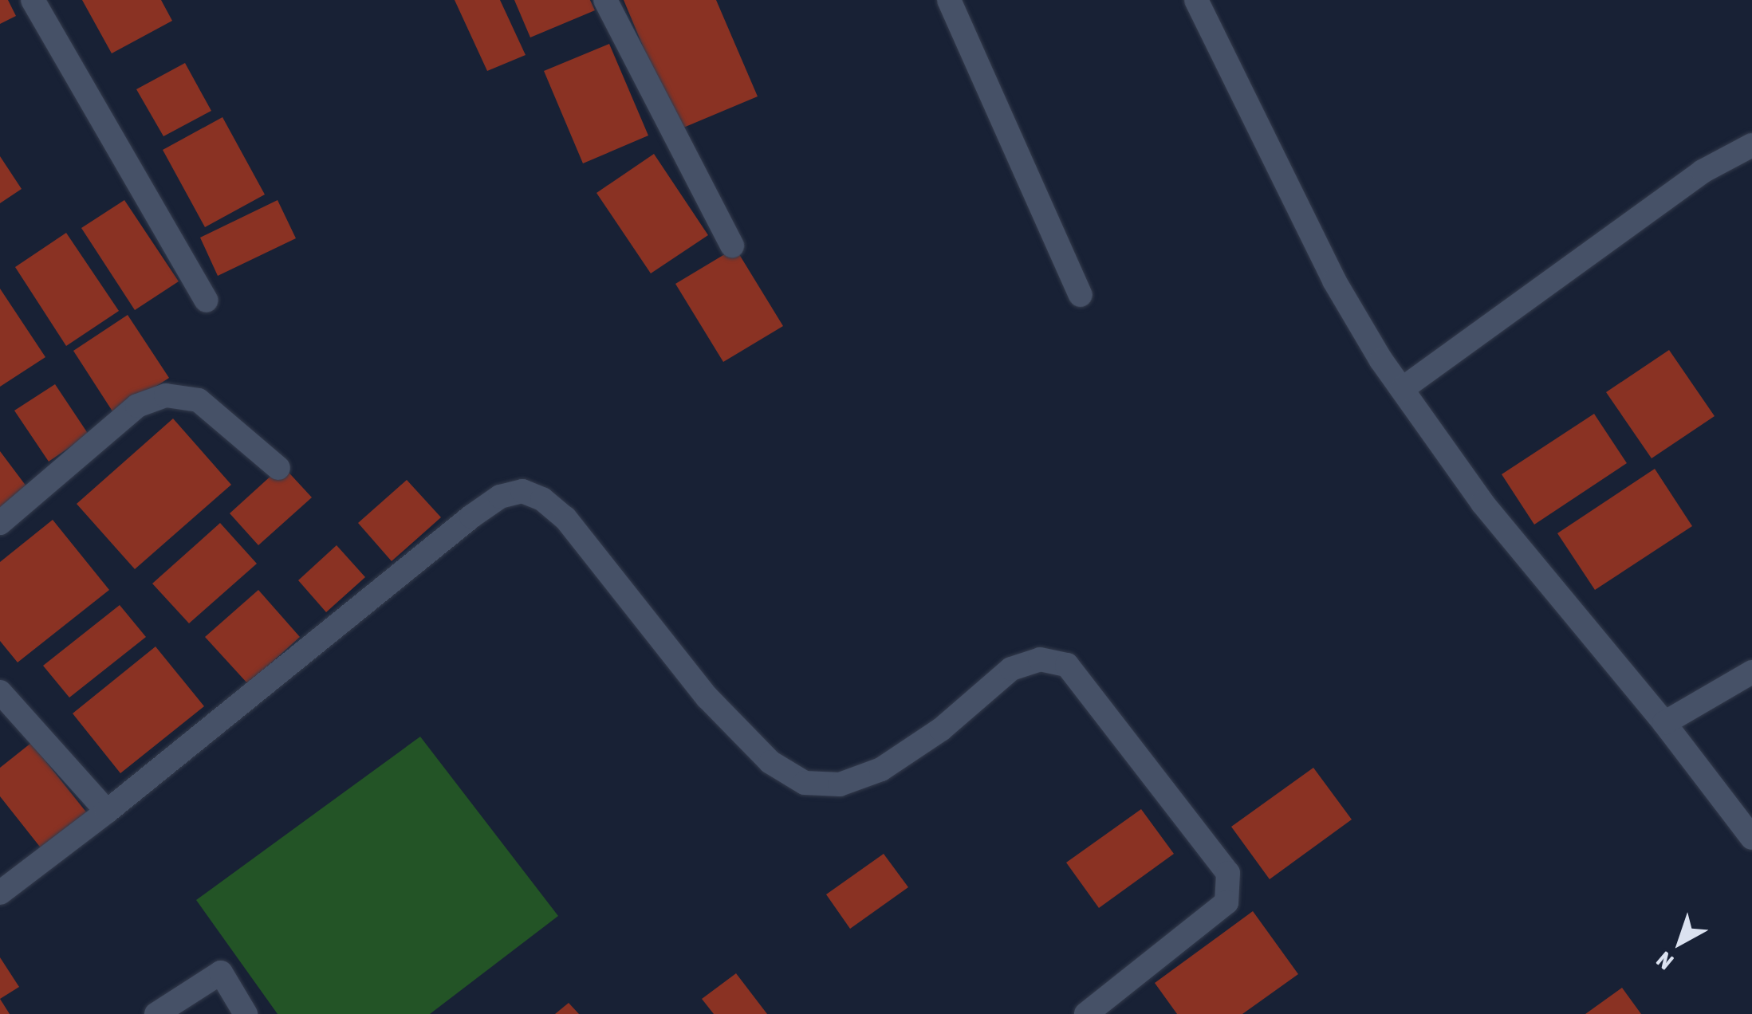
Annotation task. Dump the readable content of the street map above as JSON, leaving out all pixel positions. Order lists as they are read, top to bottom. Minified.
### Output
{"north":"bottom left"}
